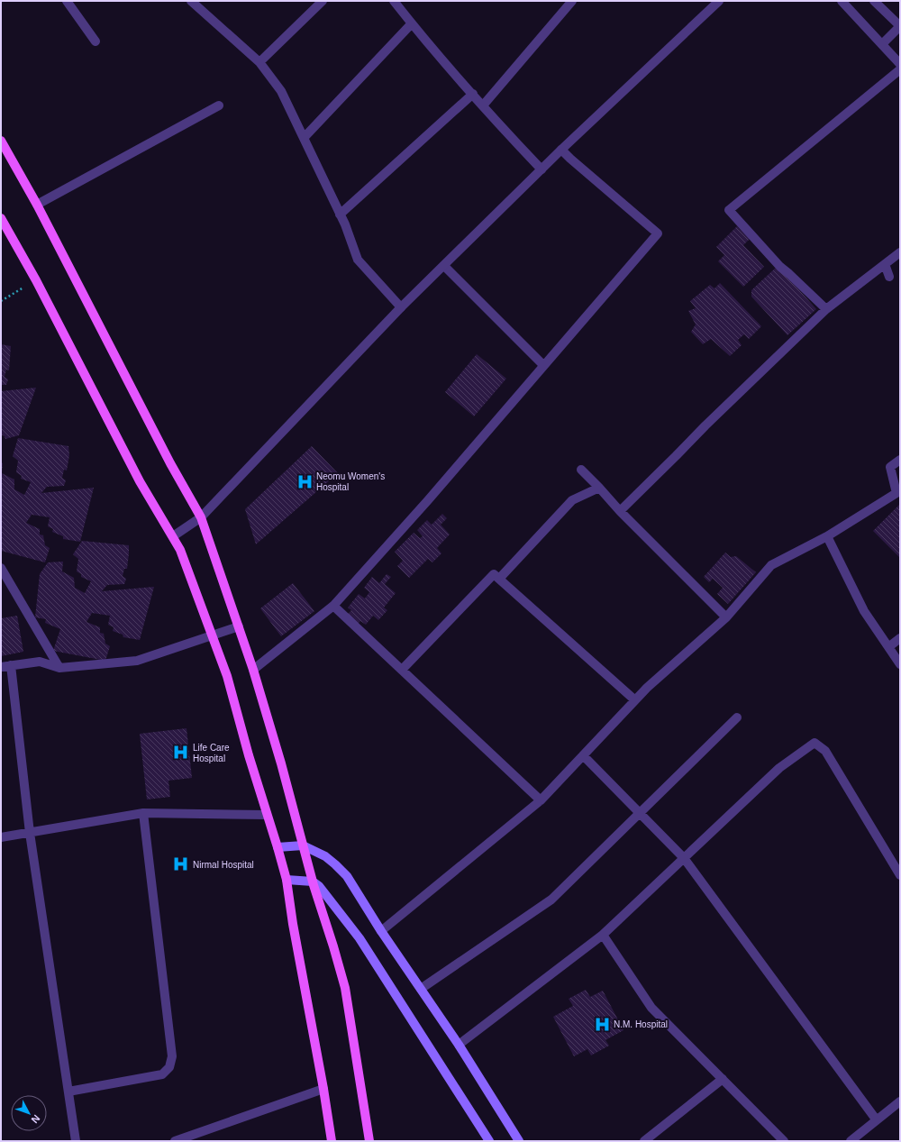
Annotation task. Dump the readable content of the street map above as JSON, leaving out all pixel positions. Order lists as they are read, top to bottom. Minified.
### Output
{"places":{"hospital":["Neomu Women's Hospital","Life Care Hospital","Nirmal Hospital","N.M. Hospital"]},"north":"bottom right"}
